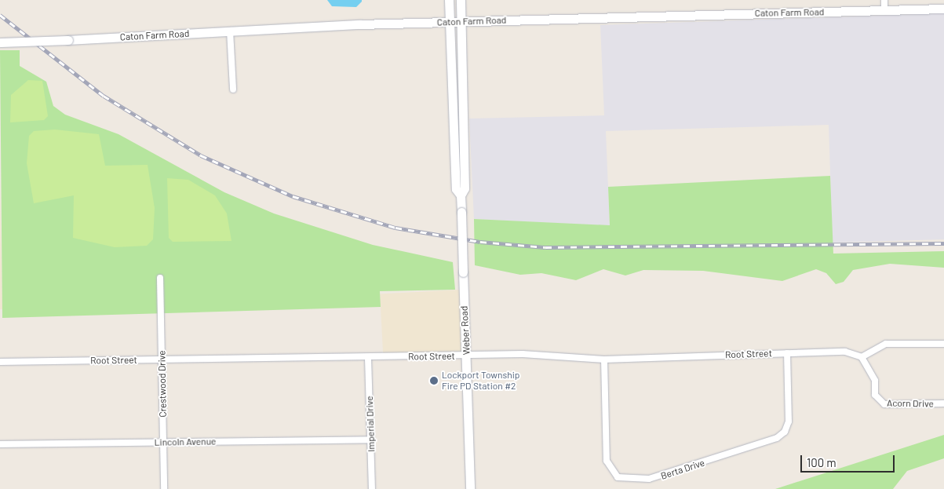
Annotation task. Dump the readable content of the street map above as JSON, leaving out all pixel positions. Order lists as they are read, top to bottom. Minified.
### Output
{"streets":{"street":["Caton Farm Road","Weber Road","Root Street","Crestwood Drive","Acorn Drive","Imperial Drive","Lincoln Avenue","Berta Drive"]},"crossings":[["Caton Farm Road","Weber Road"],["Weber Road","Root Street"],["Root Street","Crestwood Drive"],["Root Street","Acorn Drive"],["Root Street","Imperial Drive"],["Root Street","Berta Drive"],["Crestwood Drive","Lincoln Avenue"],["Imperial Drive","Lincoln Avenue"]],"places":["Lockport Township Fire PD Station #2"],"scale_bar":"100 m"}
